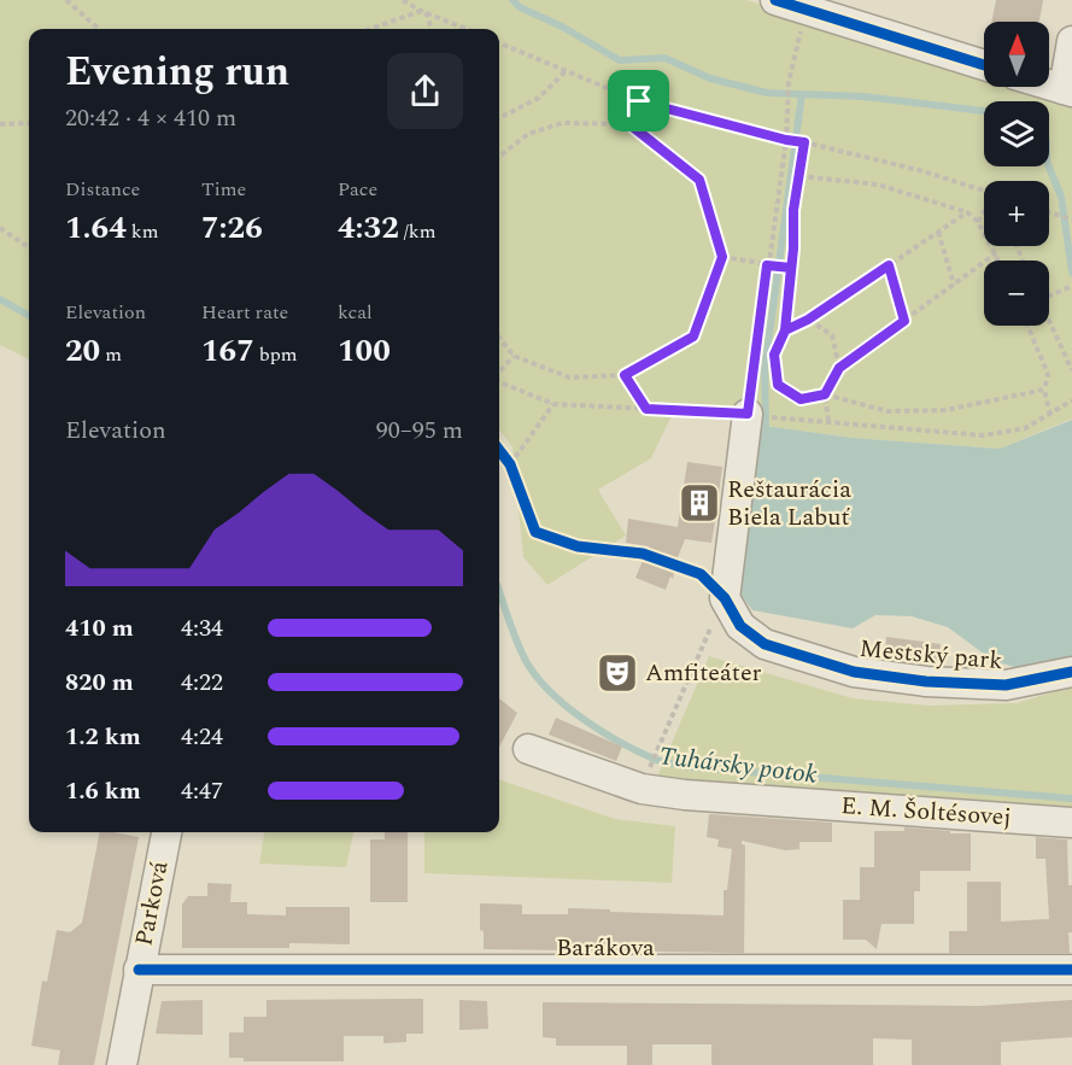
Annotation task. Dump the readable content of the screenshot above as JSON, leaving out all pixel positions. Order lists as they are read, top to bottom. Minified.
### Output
{"streets":{"street":["Mestský park","E. M. Šoltésovej","Parková","Barákova"]},"crossings":[["Parková","Barákova"]],"water":["Tuhársky potok"],"places":{"building":["Reštaurácia Biela Labuť"],"theatre":["Amfiteáter"]},"north":"top","page":{"map_buttons":["+","−"],"heading":["Evening run","20:42 · 4 × 410 m"],"stats":[["Distance","1.64 km"],["Time","7:26"],["Pace","4:32 /km"],["Elevation","20 m"],["Heart rate","167 bpm"],["kcal","100"]],"chart":["Elevation","90–95 m"],"list":[{"name":"410 m","note":"4:34"},{"name":"820 m","note":"4:22"},{"name":"1.2 km","note":"4:24"},{"name":"1.6 km","note":"4:47"}]}}
